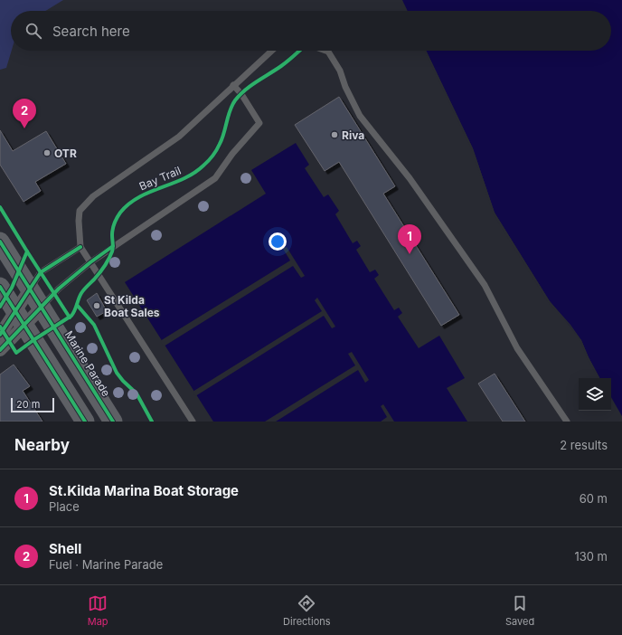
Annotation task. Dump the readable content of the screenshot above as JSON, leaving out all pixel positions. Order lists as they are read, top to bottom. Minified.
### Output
{"streets":{"main road":["Marine Parade"],"cycle path":["Bay Trail"]},"places":["Riva","OTR","St Kilda Boat Sales"],"scale_bar":"20 m","page":{"search":"Search here","pins":["2","1"],"scale":"20 m","heading":["Nearby","2 results"],"list":[{"mark":"1","name":"St.Kilda Marina Boat Storage","note":"Place","value":"60 m"},{"mark":"2","name":"Shell","note":"Fuel · Marine Parade","value":"130 m"}],"nav":["Map","Directions","Saved"]}}
